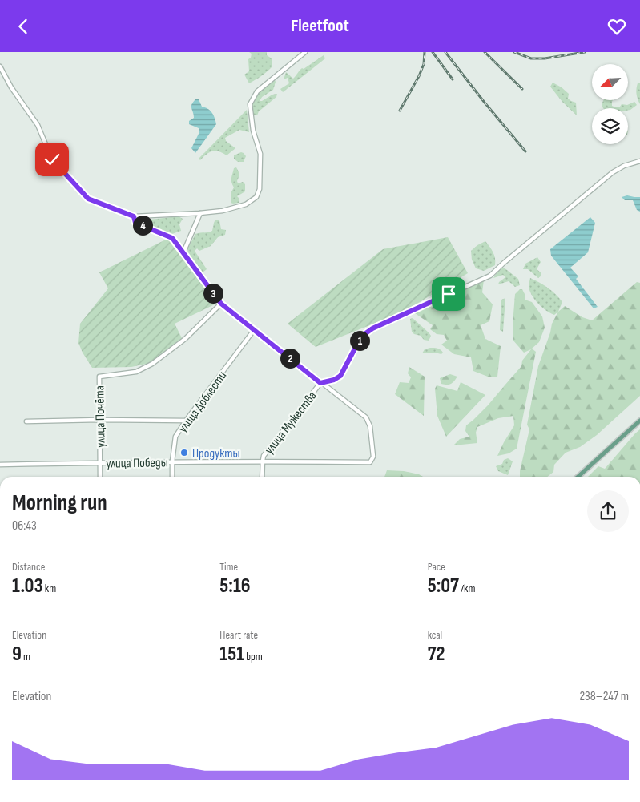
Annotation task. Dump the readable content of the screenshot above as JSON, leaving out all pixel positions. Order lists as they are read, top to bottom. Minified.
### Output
{"streets":{"street":["улица Доблести","улица Почёта","улица Мужества","улица Победы"]},"crossings":[["улица Доблести","улица Победы"],["улица Почёта","улица Победы"],["улица Мужества","улица Победы"]],"places":["Продукты"],"north":"bottom left","page":{"header":"Fleetfoot","pins":["4","3","1","2"],"heading":["Morning run","06:43"],"stats":[["Distance","1.03 km"],["Time","5:16"],["Pace","5:07 /km"],["Elevation","9 m"],["Heart rate","151 bpm"],["kcal","72"]],"chart":["Elevation","238–247 m"]}}
